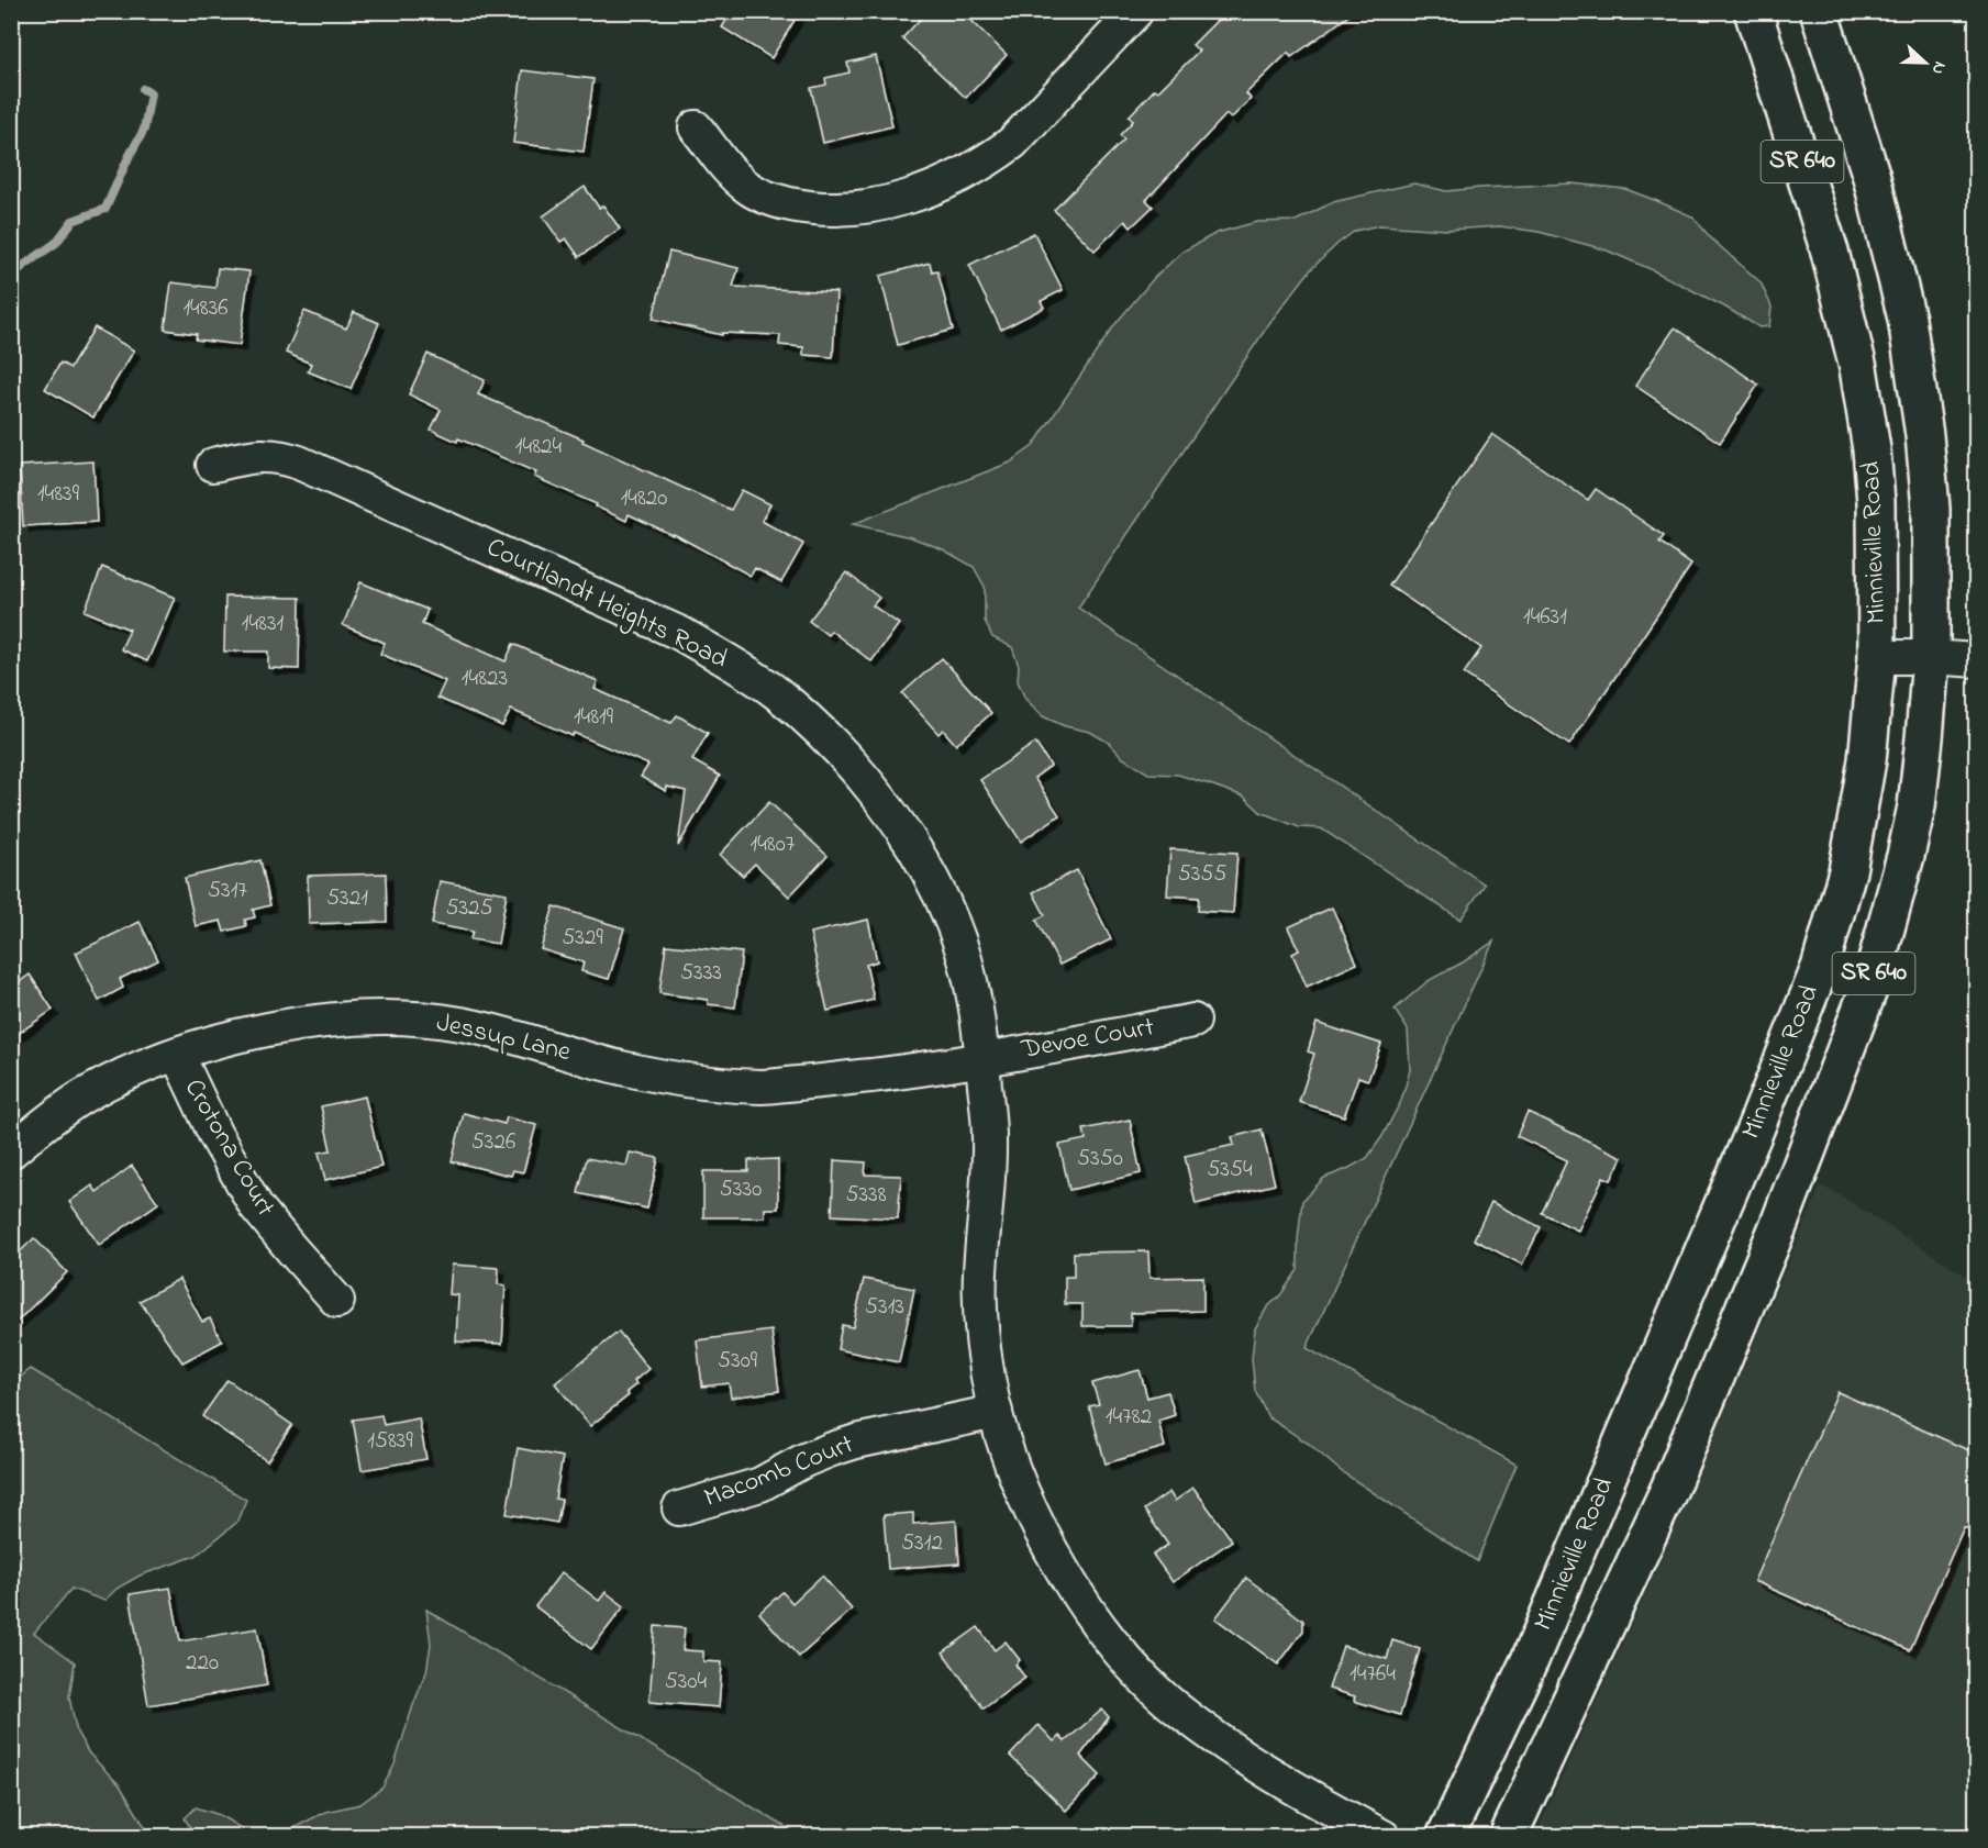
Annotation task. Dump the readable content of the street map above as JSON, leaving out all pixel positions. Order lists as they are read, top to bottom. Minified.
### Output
{"streets":{"main road":["SR 640","Minnieville Road"],"street":["Courtlandt Heights Road","Jessup Lane","Devoe Court","Crotona Court","Macomb Court"]},"crossings":[["Courtlandt Heights Road","Jessup Lane"],["Courtlandt Heights Road","Devoe Court"],["Courtlandt Heights Road","Macomb Court"],["Jessup Lane","Devoe Court"],["Jessup Lane","Crotona Court"]],"house_numbers":["14836","14824","14839","14820","14631","14831","14823","14819","14807","5355","5317","5321","5325","5329","5333","5326","5350","5354","5330","5338","5313","5309","14782","15839","5312","220","14764","5304"],"north":"right"}
